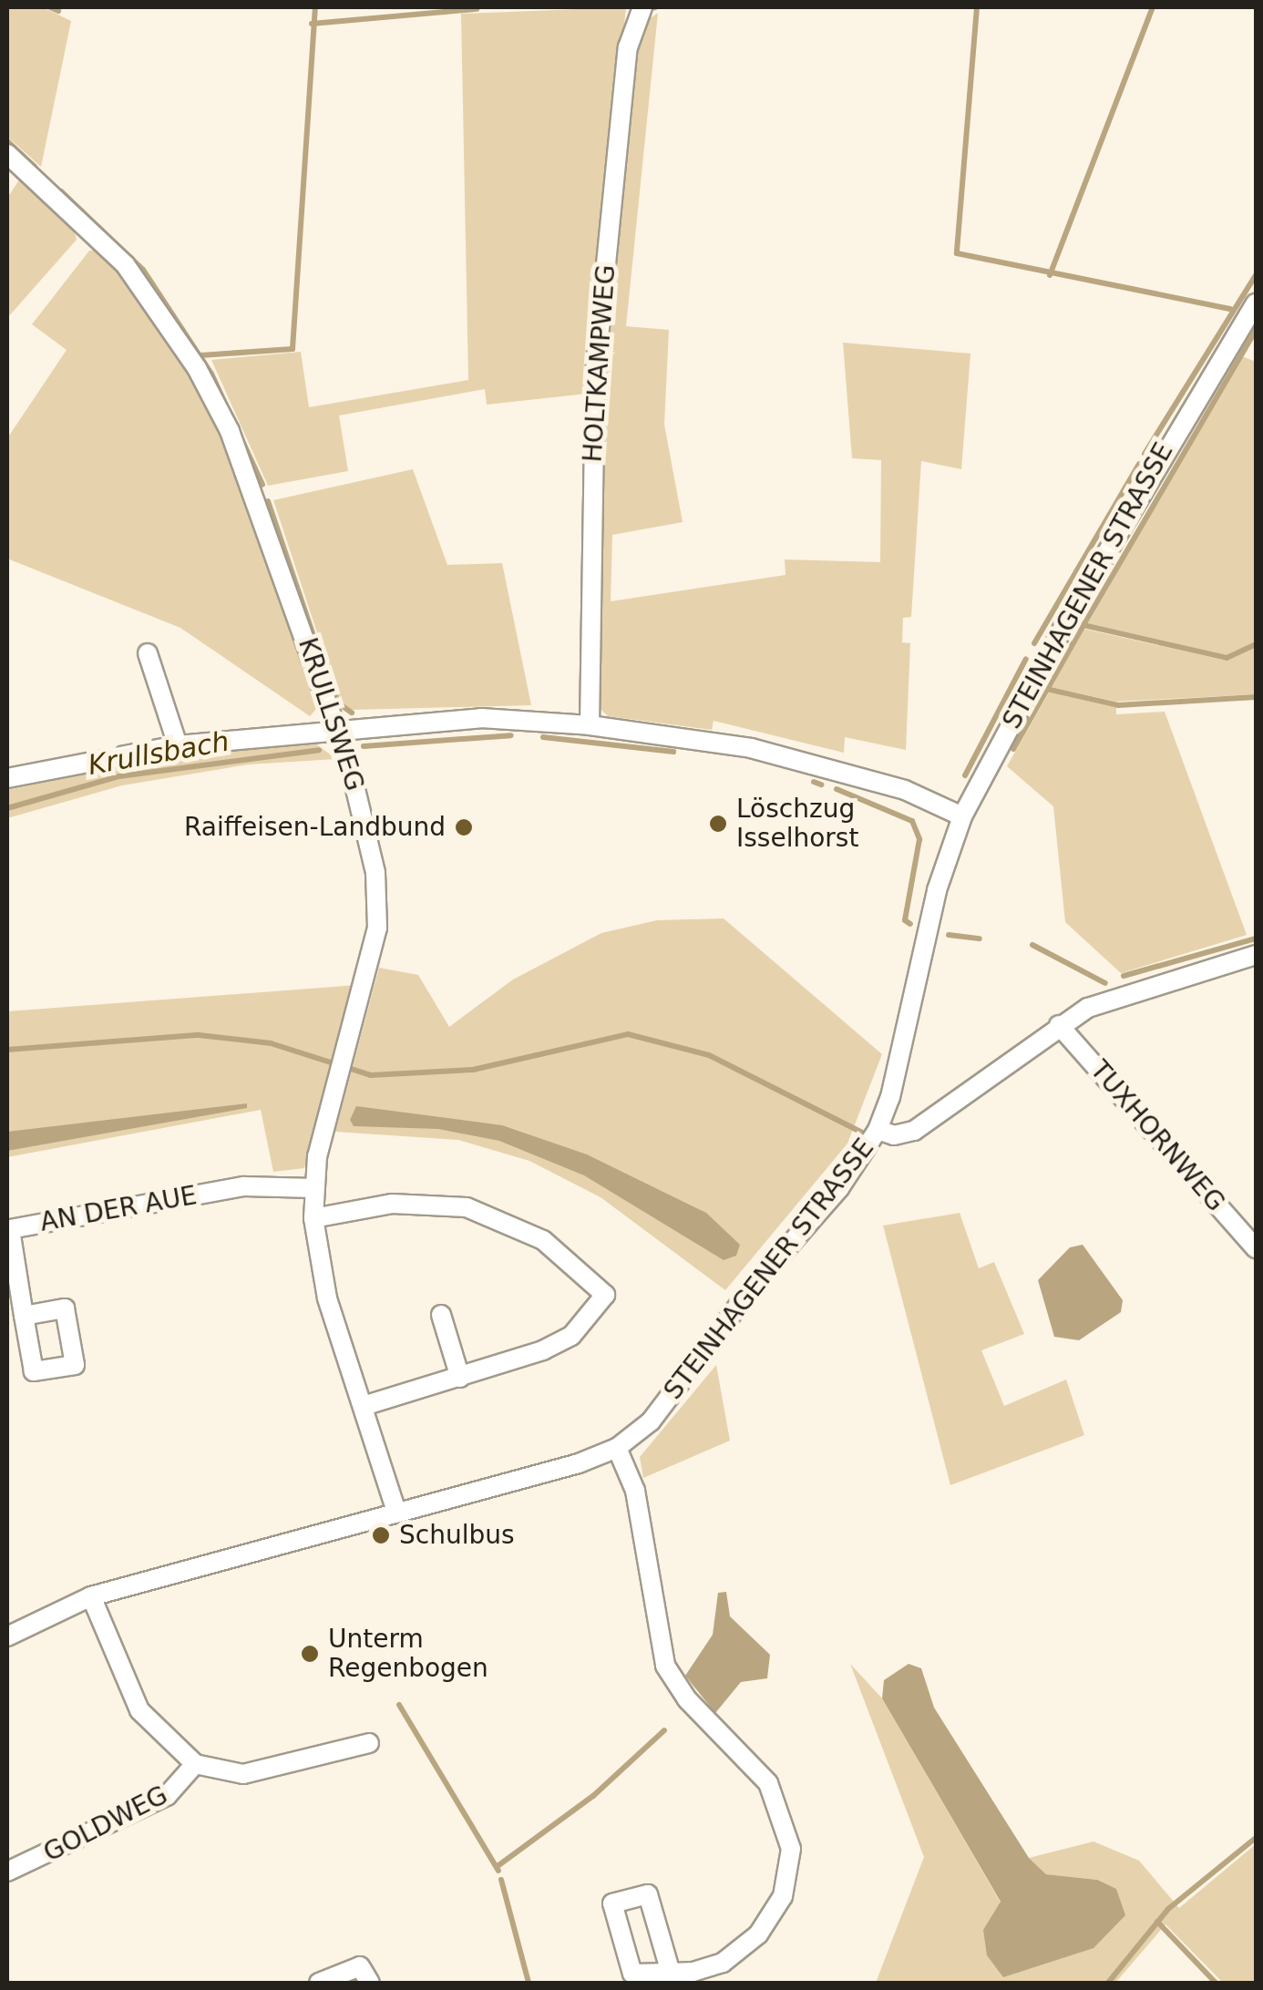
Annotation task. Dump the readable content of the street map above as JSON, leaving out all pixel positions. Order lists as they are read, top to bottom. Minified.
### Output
{"streets":{"street":["HOLTKAMPWEG","STEINHAGENER STRASSE","KRULLSWEG","TUXHORNWEG","AN DER AUE","GOLDWEG"]},"crossings":[["STEINHAGENER STRASSE","KRULLSWEG"],["STEINHAGENER STRASSE","GOLDWEG"],["KRULLSWEG","AN DER AUE"]],"water":["Krullsbach"],"places":["Löschzug Isselhorst","Raiffeisen-Landbund","Schulbus","Unterm Regenbogen"]}
